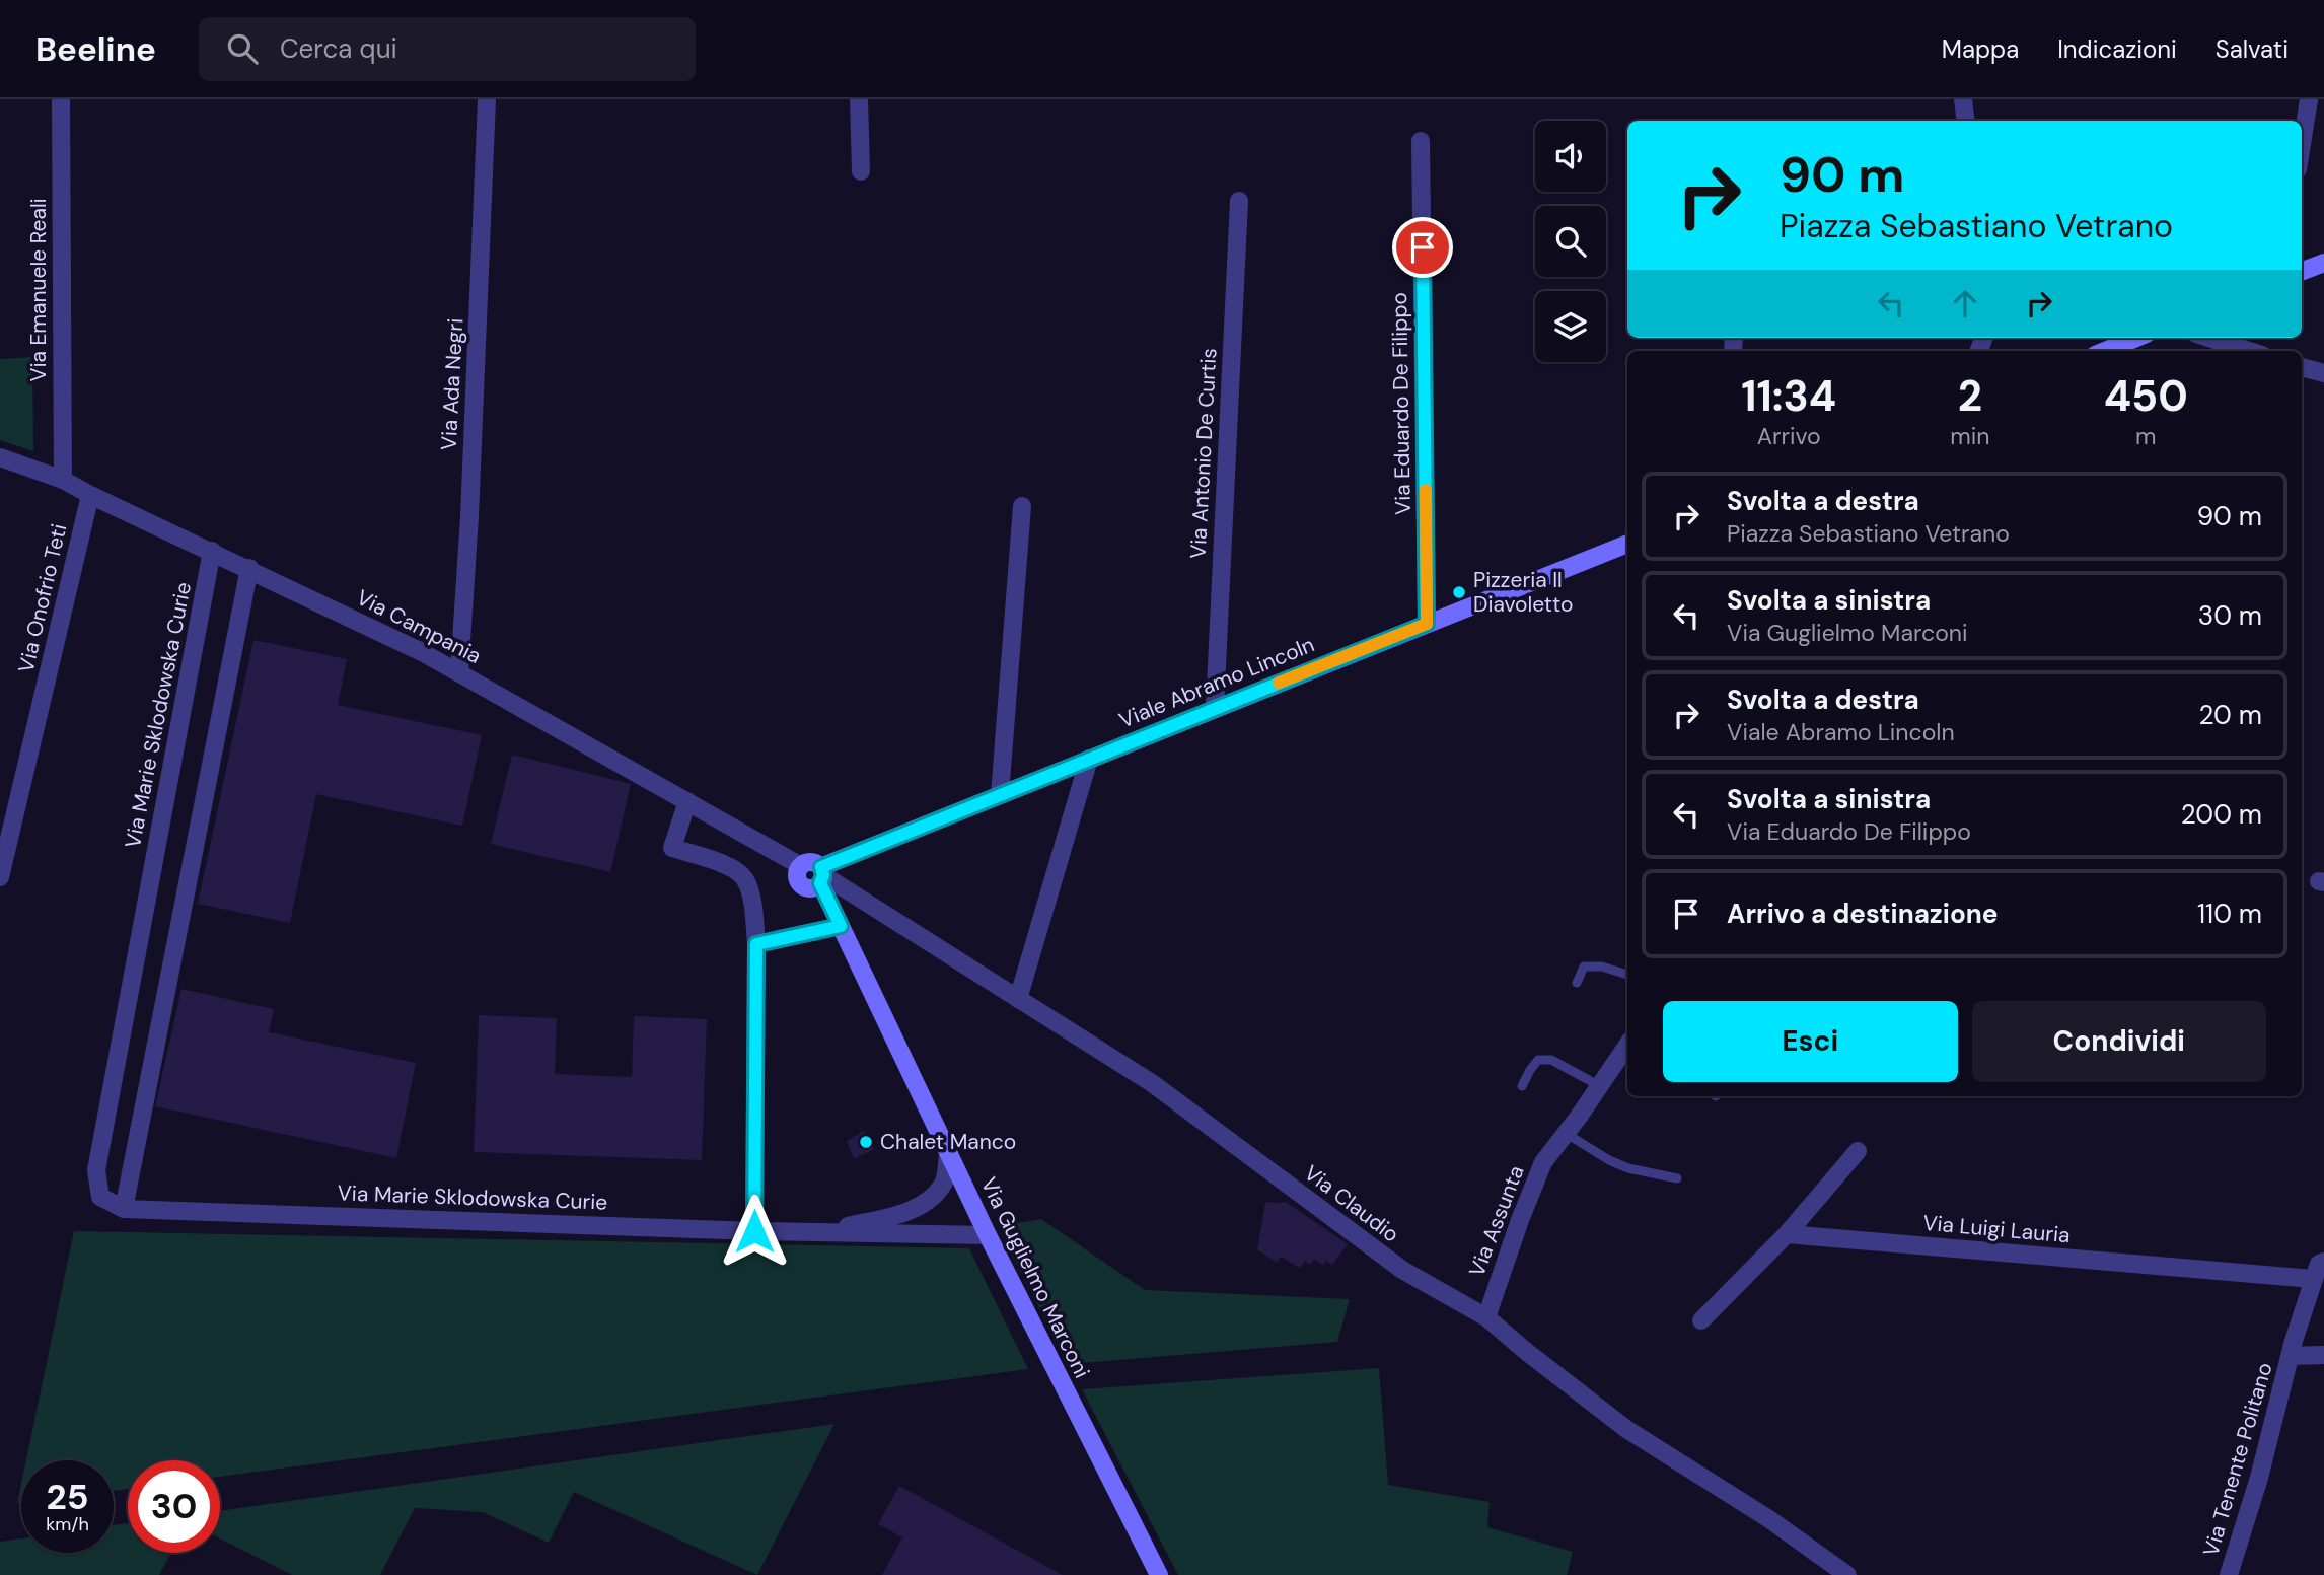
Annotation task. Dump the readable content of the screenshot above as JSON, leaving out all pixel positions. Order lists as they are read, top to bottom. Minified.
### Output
{"streets":{"street":["Via Emanuele Reali","Via Ada Negri","Via Eduardo De Filippo","Via Antonio De Curtis","Via Onofrio Teti","Via Campania","Viale Abramo Lincoln","Via Marie Sklodowska Curie","Via Claudio","Via Assunta","Via Luigi Lauria","Via Guglielmo Marconi","Via Tenente Politano"]},"crossings":[["Via Emanuele Reali","Via Campania"],["Via Ada Negri","Via Campania"],["Via Eduardo De Filippo","Viale Abramo Lincoln"],["Via Antonio De Curtis","Viale Abramo Lincoln"],["Via Onofrio Teti","Via Campania"],["Via Campania","Viale Abramo Lincoln"],["Via Campania","Via Marie Sklodowska Curie"],["Via Campania","Via Claudio"],["Via Campania","Via Guglielmo Marconi"],["Viale Abramo Lincoln","Via Claudio"],["Viale Abramo Lincoln","Via Guglielmo Marconi"],["Via Marie Sklodowska Curie","Via Guglielmo Marconi"],["Via Claudio","Via Assunta"],["Via Claudio","Via Guglielmo Marconi"],["Via Luigi Lauria","Via Tenente Politano"]],"places":["Pizzeria Il Diavoletto","Chalet Manco"],"page":{"header":"Beeline","search":"Cerca qui","nav":["Mappa","Indicazioni","Salvati"],"turn":["90 m","Piazza Sebastiano Vetrano"],"eta":["11:34","Arrivo","2","min","450","m"],"list":[{"name":"Svolta a destra","note":"Piazza Sebastiano Vetrano","value":"90 m"},{"name":"Svolta a sinistra","note":"Via Guglielmo Marconi","value":"30 m"},{"name":"Svolta a destra","note":"Viale Abramo Lincoln","value":"20 m"},{"name":"Svolta a sinistra","note":"Via Eduardo De Filippo","value":"200 m"},{"name":"Arrivo a destinazione","value":"110 m"}],"buttons":["Esci","Condividi"],"speed":"25 km/h","limit":"30"}}
